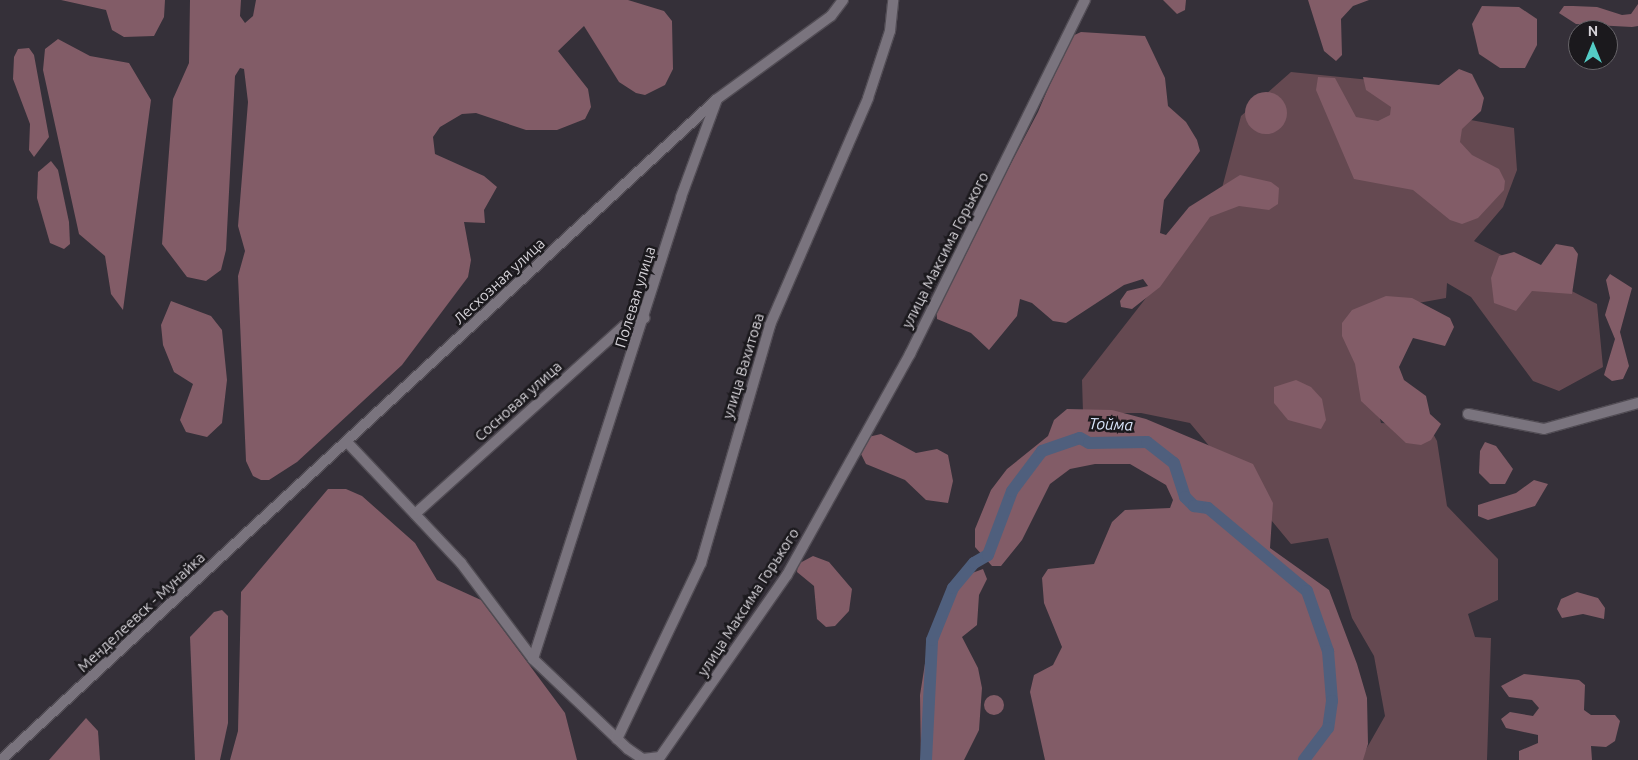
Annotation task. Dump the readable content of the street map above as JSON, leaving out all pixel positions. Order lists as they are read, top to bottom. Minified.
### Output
{"streets":{"street":["улица Максима Горького","Лесхозная улица","Полевая улица","улица Вахитова","Сосновая улица","Менделеевск - Мунайка"]},"crossings":[["улица Максима Горького","Лесхозная улица"],["улица Максима Горького","Полевая улица"],["улица Максима Горького","улица Вахитова"],["улица Максима Горького","Сосновая улица"],["Лесхозная улица","Полевая улица"],["Лесхозная улица","Менделеевск - Мунайка"],["Полевая улица","Сосновая улица"]],"water":["Тойма"],"north":"top"}
